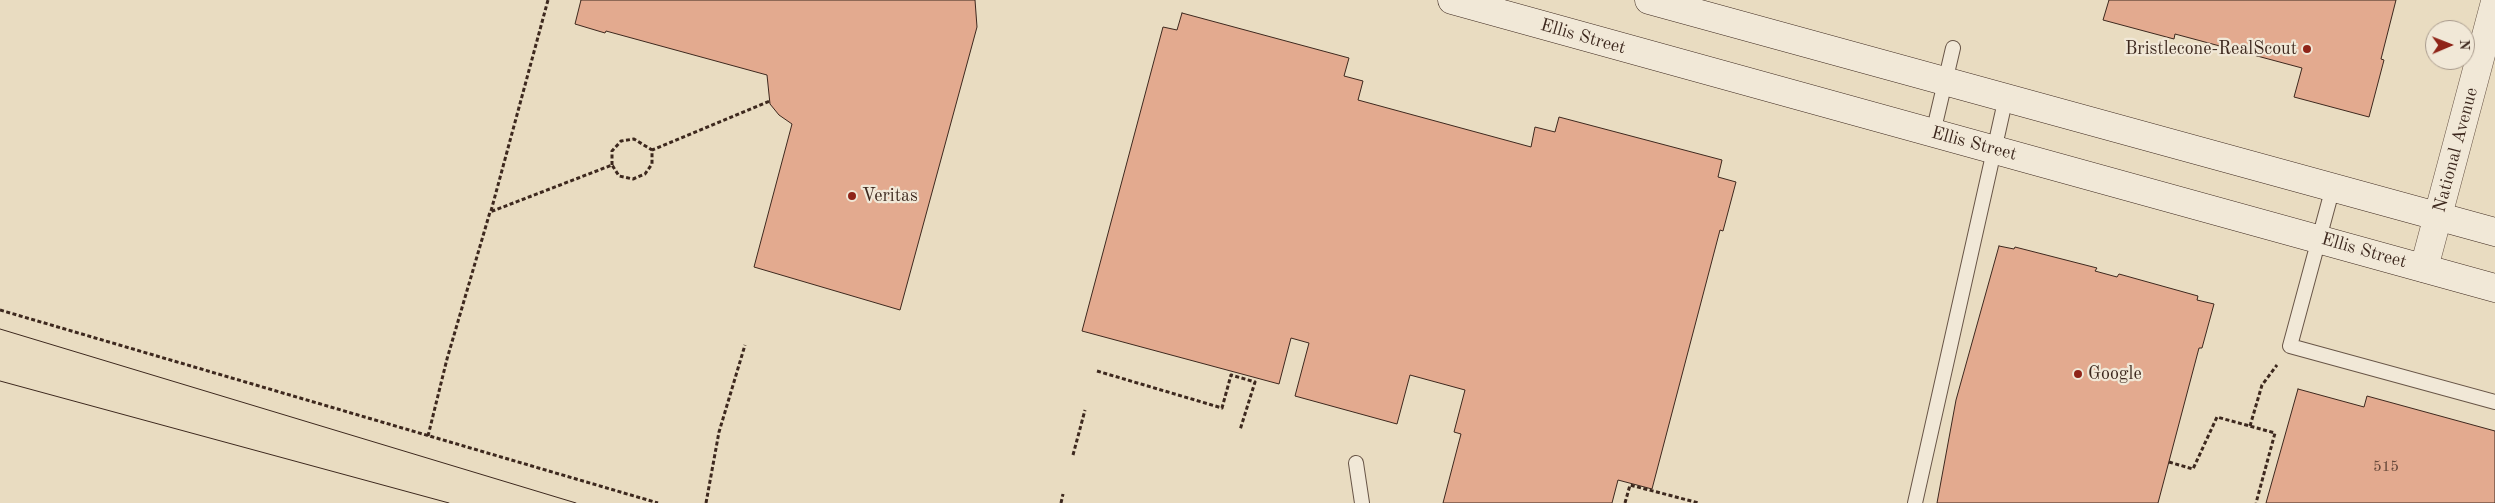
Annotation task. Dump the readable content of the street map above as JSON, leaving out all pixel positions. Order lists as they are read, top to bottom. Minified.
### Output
{"streets":{"main road":["Ellis Street","National Avenue"]},"crossings":[["Ellis Street","National Avenue"]],"places":["Bristlecone-RealScout","Veritas","Google"],"house_numbers":["515"],"north":"right"}
